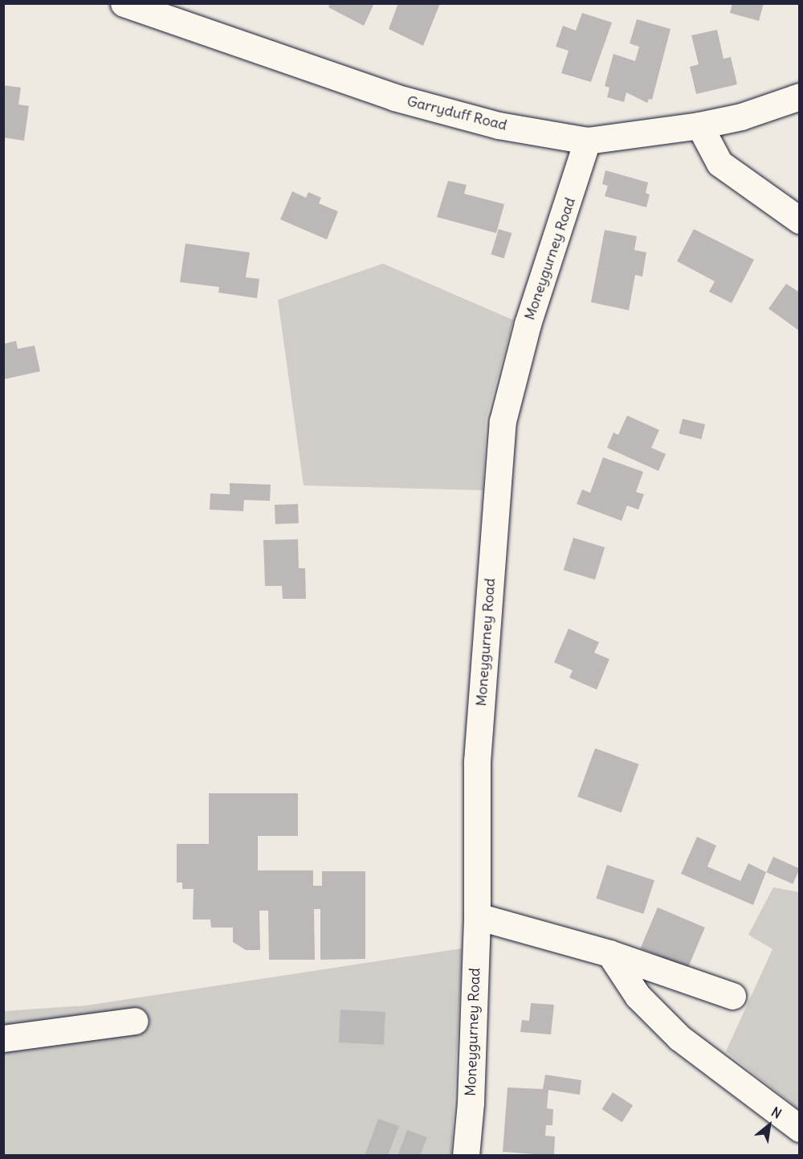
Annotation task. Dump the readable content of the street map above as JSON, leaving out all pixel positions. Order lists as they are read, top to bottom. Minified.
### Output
{"streets":{"street":["Garryduff Road","Moneygurney Road"]},"crossings":[["Garryduff Road","Moneygurney Road"]],"north":"top right"}
